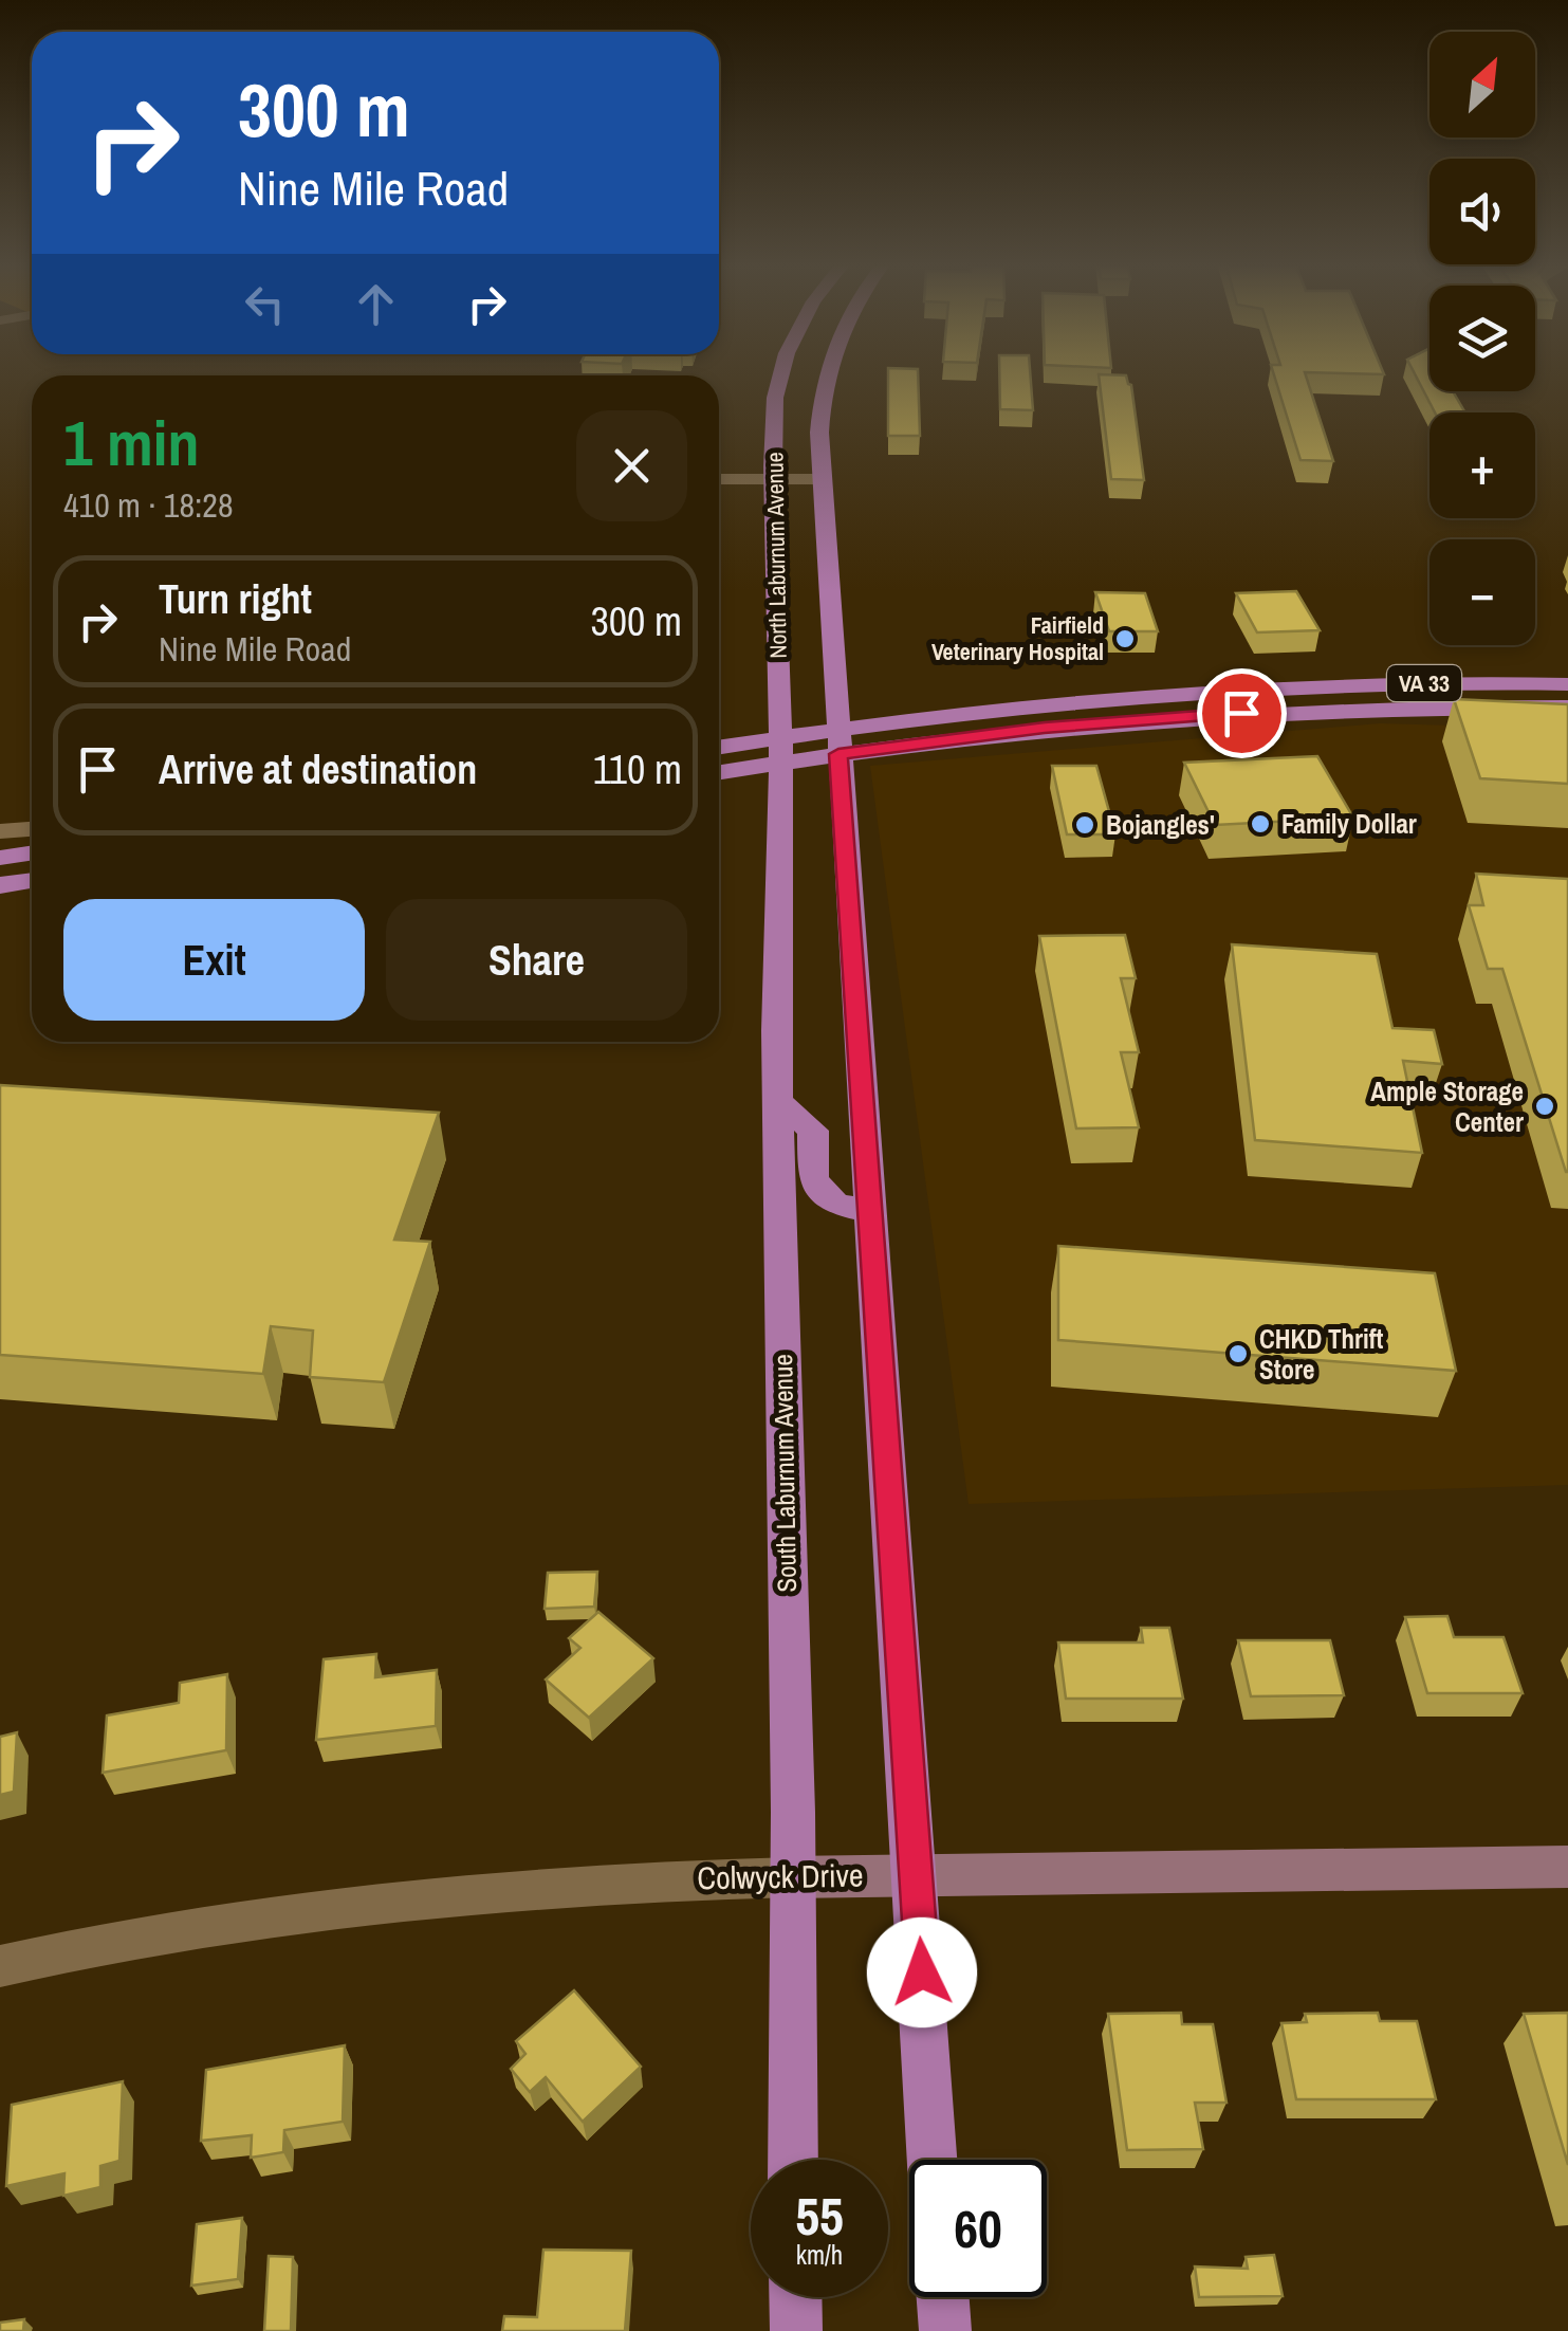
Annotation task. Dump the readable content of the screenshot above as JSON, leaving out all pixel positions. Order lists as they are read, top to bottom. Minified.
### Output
{"streets":{"main road":["North Laburnum Avenue","VA 33","South Laburnum Avenue"],"street":["Colwyck Drive"]},"crossings":[["North Laburnum Avenue","VA 33"],["North Laburnum Avenue","South Laburnum Avenue"],["VA 33","South Laburnum Avenue"],["South Laburnum Avenue","Colwyck Drive"]],"places":["Fairfield Veterinary Hospital","Family Dollar","Bojangles'","Ample Storage Center","CHKD Thrift Store"],"north":"top right","page":{"map_buttons":["+","−"],"turn":["300 m","Nine Mile Road"],"heading":["1 min","410 m · 18:28"],"list":[{"name":"Turn right","note":"Nine Mile Road","value":"300 m"},{"name":"Arrive at destination","value":"110 m"}],"buttons":["Exit","Share"],"speed":"55 km/h","limit":"60"}}
